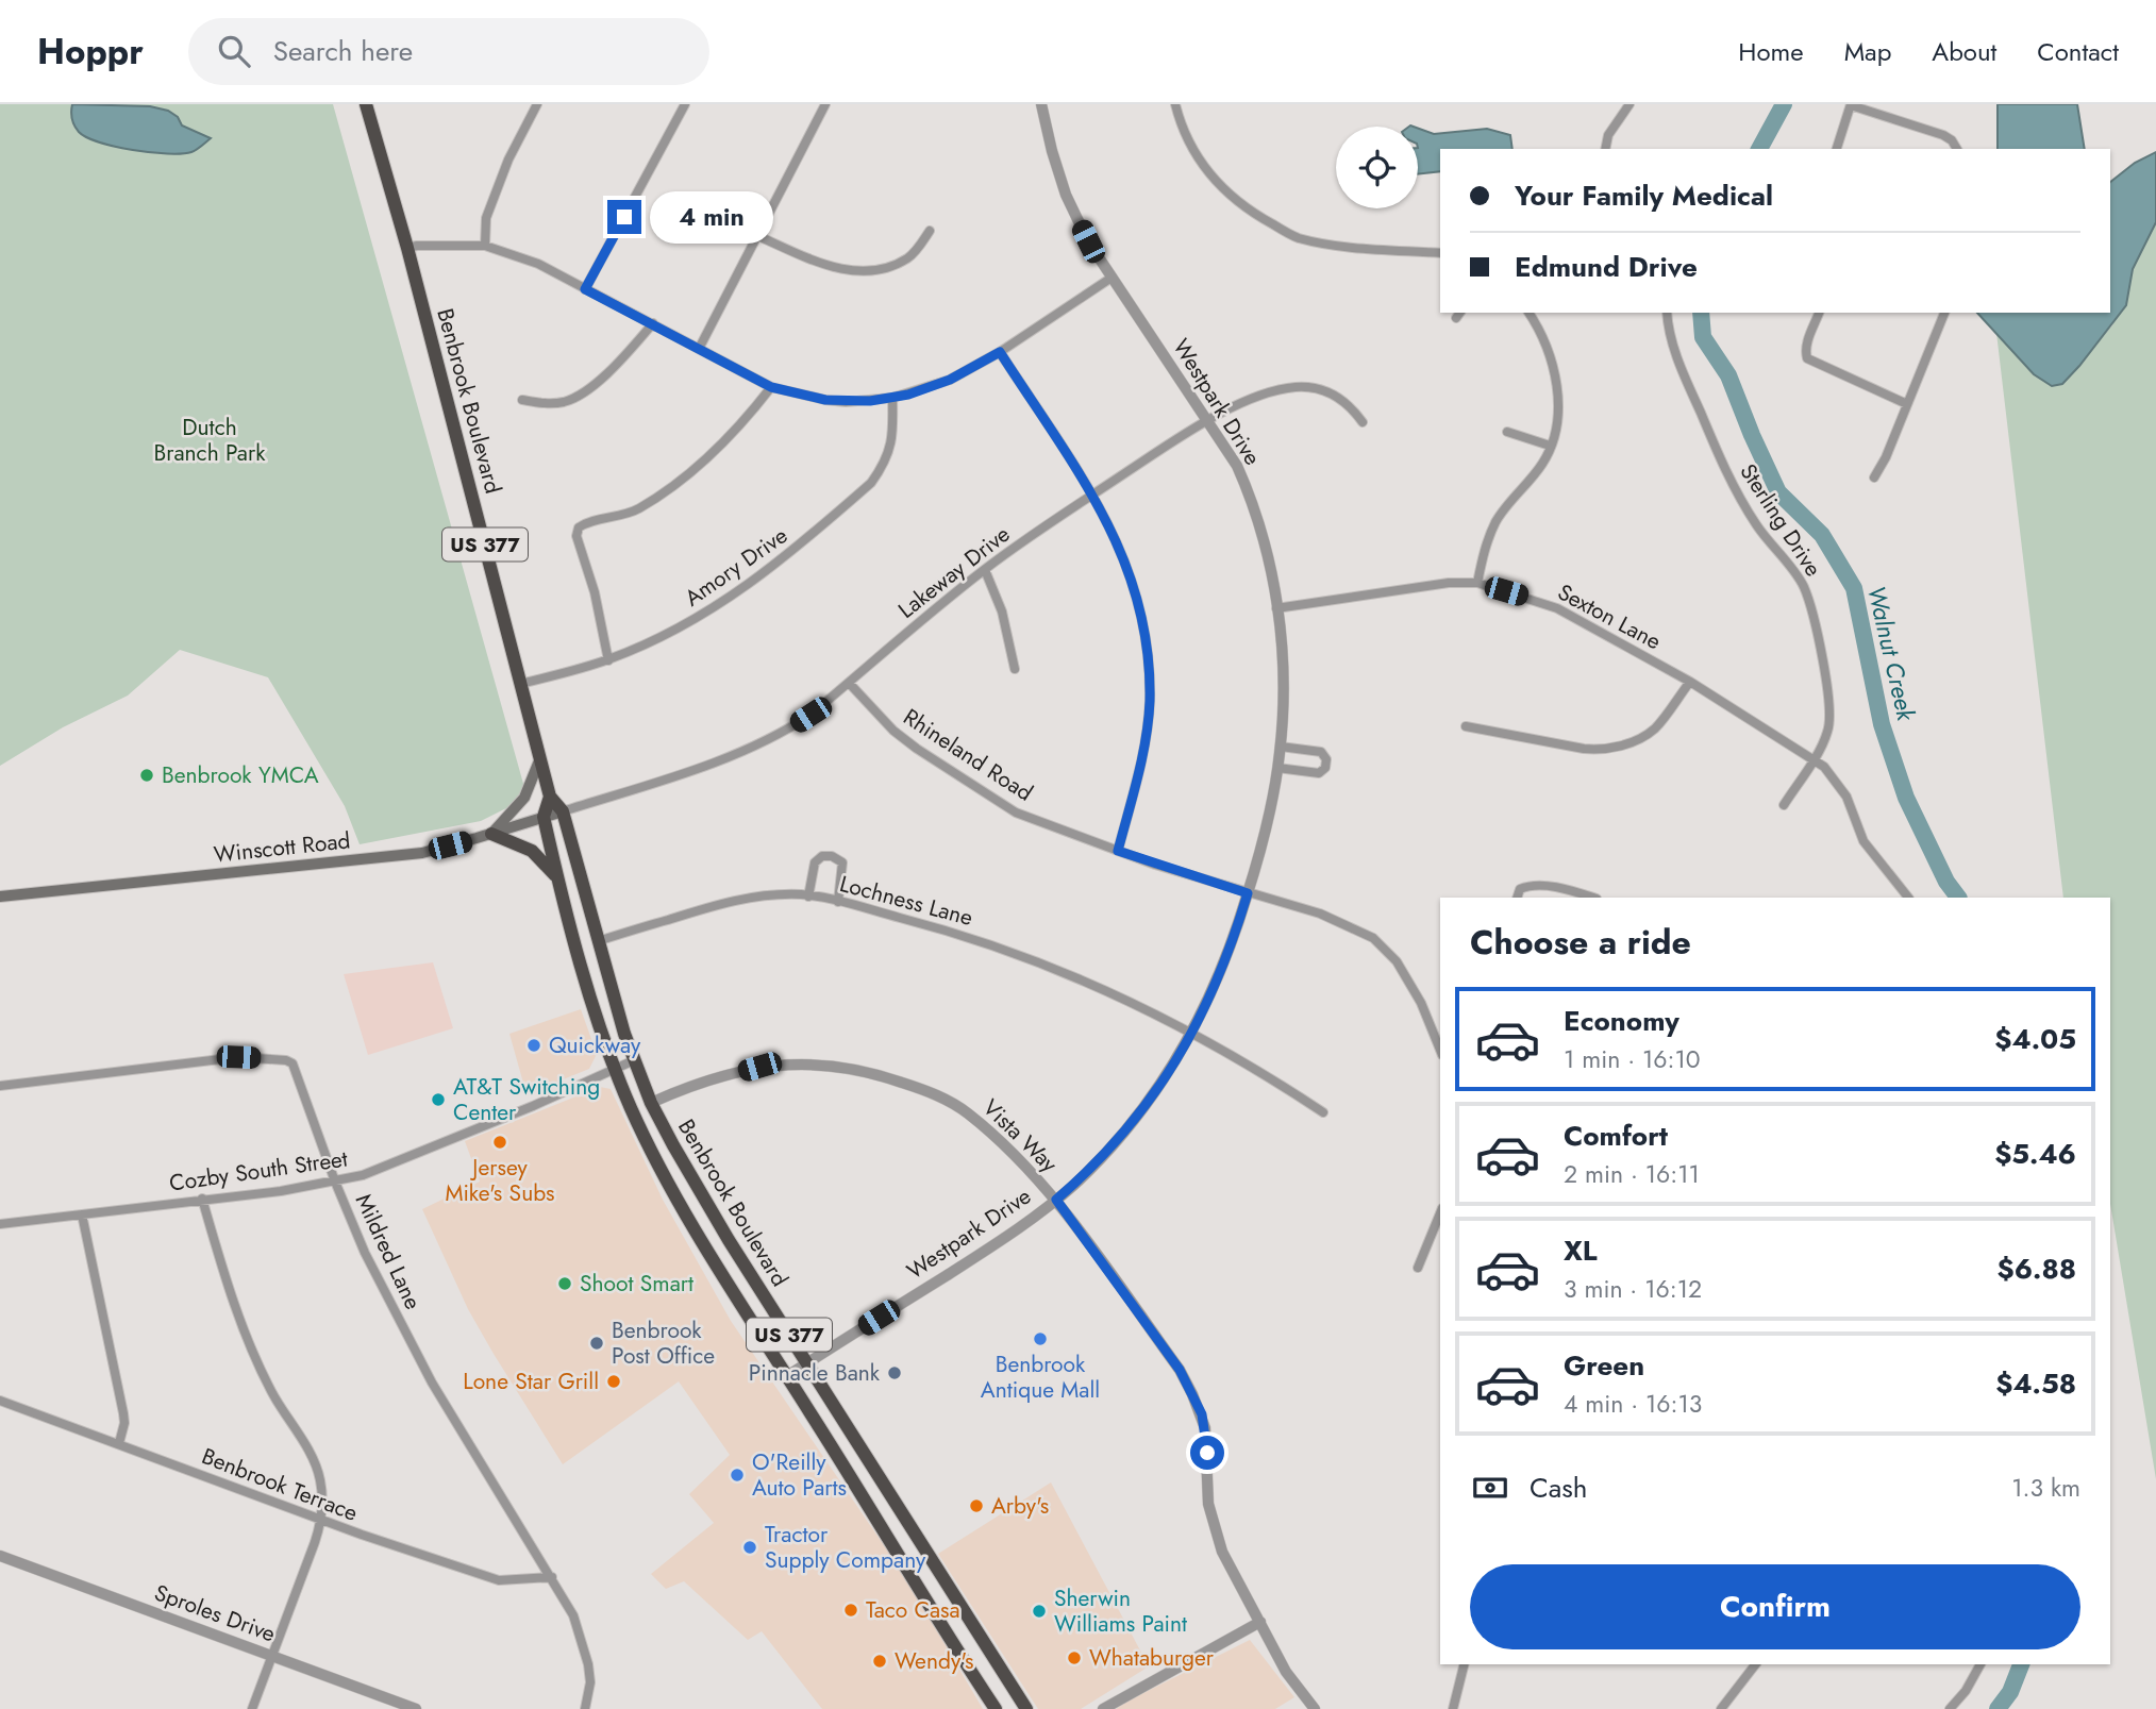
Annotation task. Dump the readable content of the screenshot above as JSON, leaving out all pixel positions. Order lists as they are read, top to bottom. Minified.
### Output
{"streets":{"highway":["Benbrook Boulevard","US 377"],"main road":["Winscott Road"],"street":["Westpark Drive","Sterling Drive","Amory Drive","Lakeway Drive","Sexton Lane","Rhineland Road","Lochness Lane","Vista Way","Cozby South Street","Mildred Lane","Benbrook Terrace","Sproles Drive"]},"crossings":[["Benbrook Boulevard","Westpark Drive"],["Benbrook Boulevard","Amory Drive"],["Benbrook Boulevard","Lakeway Drive"],["Benbrook Boulevard","Winscott Road"],["Benbrook Boulevard","Lochness Lane"],["Benbrook Boulevard","Vista Way"],["Benbrook Boulevard","Cozby South Street"],["Westpark Drive","Lakeway Drive"],["Westpark Drive","Sexton Lane"],["Westpark Drive","Rhineland Road"],["Westpark Drive","Lochness Lane"],["Westpark Drive","Vista Way"],["Sterling Drive","Sexton Lane"],["Lakeway Drive","Rhineland Road"],["Lakeway Drive","Winscott Road"],["Cozby South Street","Mildred Lane"],["Mildred Lane","Benbrook Terrace"]],"water":["Walnut Creek"],"parks":["Dutch Branch Park"],"places":["Benbrook YMCA","Quickway","AT&T Switching Center","Jersey Mike's Subs","Shoot Smart","Benbrook Antique Mall","Benbrook Post Office","Pinnacle Bank","Lone Star Grill","O'Reilly Auto Parts","Arby's","Tractor Supply Company","Taco Casa","Sherwin Williams Paint","Whataburger","Wendy's"],"page":{"header":"Hoppr","search":"Search here","nav":["Home","Map","About","Contact"],"banner":["Your Family Medical","Edmund Drive"],"bubble":"4 min","heading":"Choose a ride","list":[{"name":"Economy","note":"1 min · 16:10","value":"$4.05"},{"name":"Comfort","note":"2 min · 16:11","value":"$5.46"},{"name":"XL","note":"3 min · 16:12","value":"$6.88"},{"name":"Green","note":"4 min · 16:13","value":"$4.58"}],"pay":["Cash","1.3 km"],"buttons":"Confirm"}}
